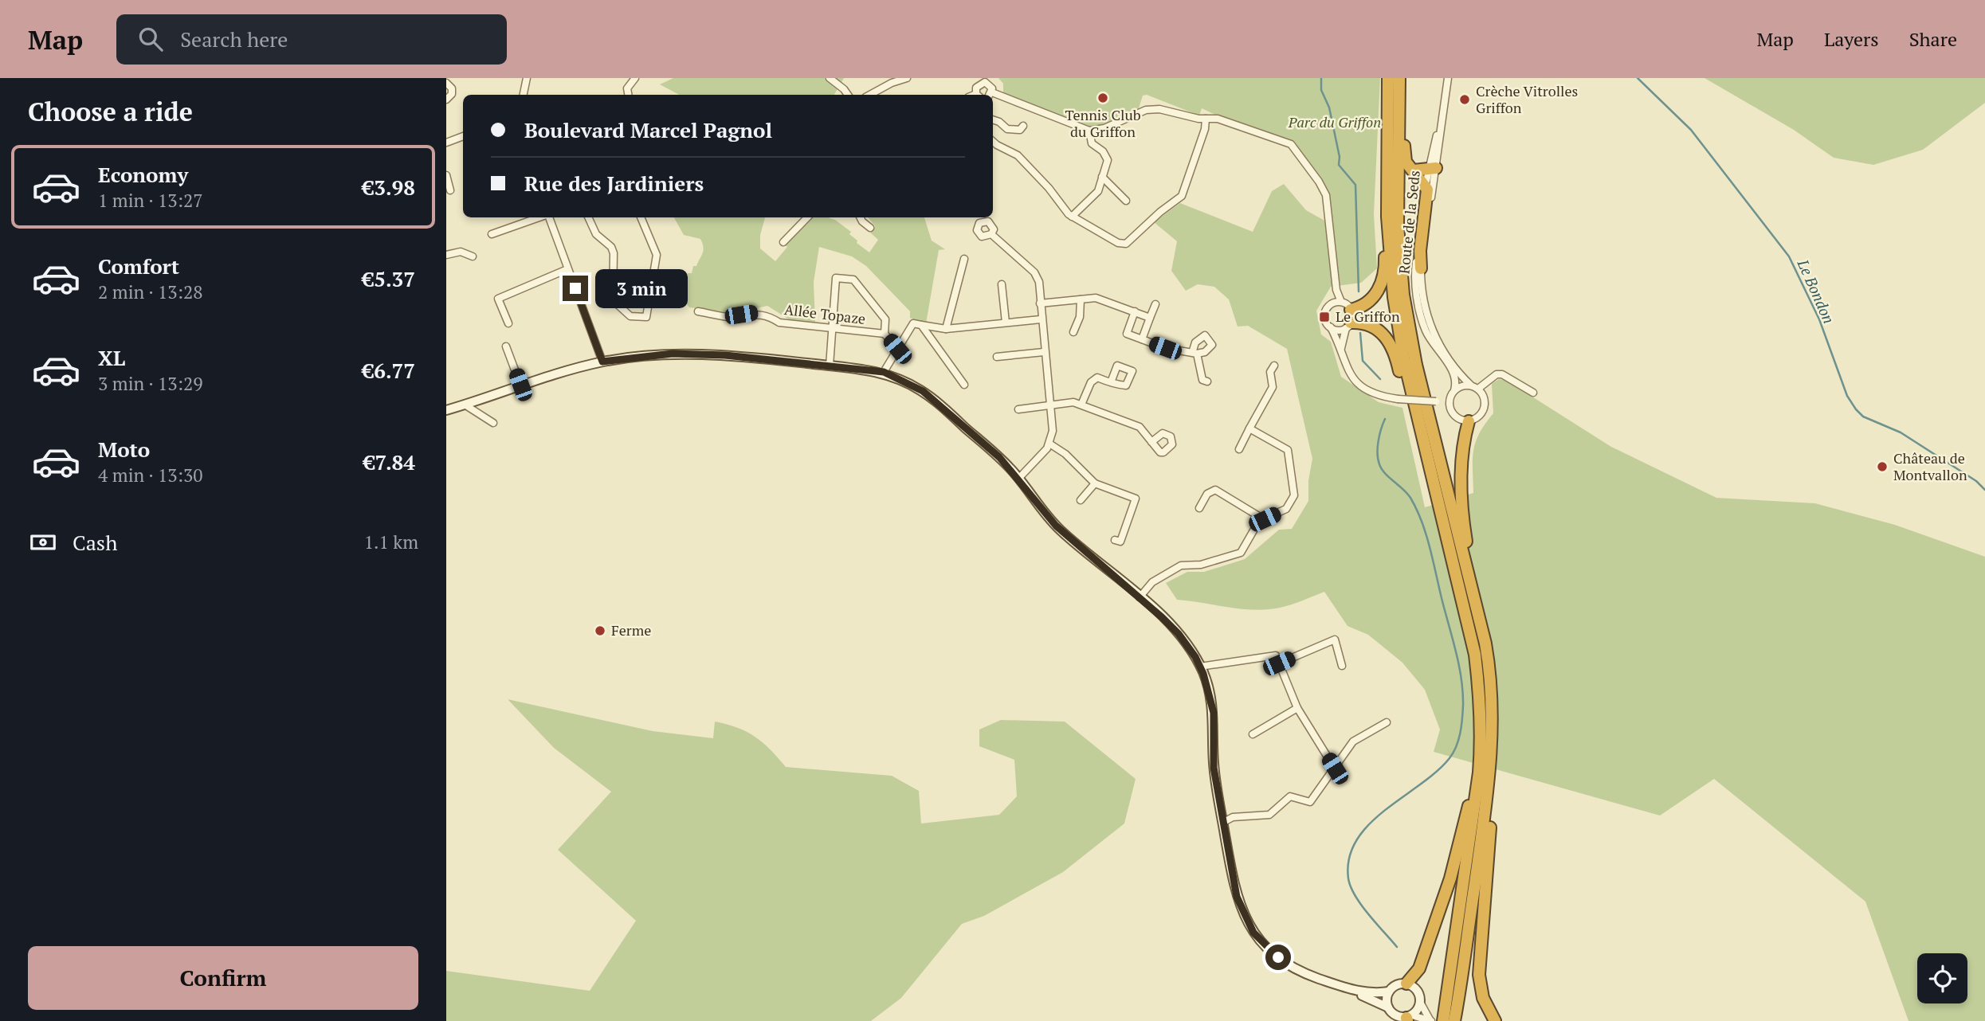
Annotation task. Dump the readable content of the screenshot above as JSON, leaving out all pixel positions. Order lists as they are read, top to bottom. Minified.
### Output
{"streets":{"street":["Route de la Seds","Allée Topaze"]},"water":["Le Bondon"],"parks":["Parc du Griffon"],"places":{"other":["Tennis Club du Griffon","Crèche Vitrolles Griffon","Château de Montvallon","Ferme"],"transit":["Le Griffon"]},"page":{"header":"Map","search":"Search here","nav":["Map","Layers","Share"],"heading":"Choose a ride","banner":["Boulevard Marcel Pagnol","Rue des Jardiniers"],"list":[{"name":"Economy","note":"1 min · 13:27","value":"€3.98"},{"name":"Comfort","note":"2 min · 13:28","value":"€5.37"},{"name":"XL","note":"3 min · 13:29","value":"€6.77"},{"name":"Moto","note":"4 min · 13:30","value":"€7.84"}],"bubble":"3 min","pay":["Cash","1.1 km"],"buttons":"Confirm"}}
